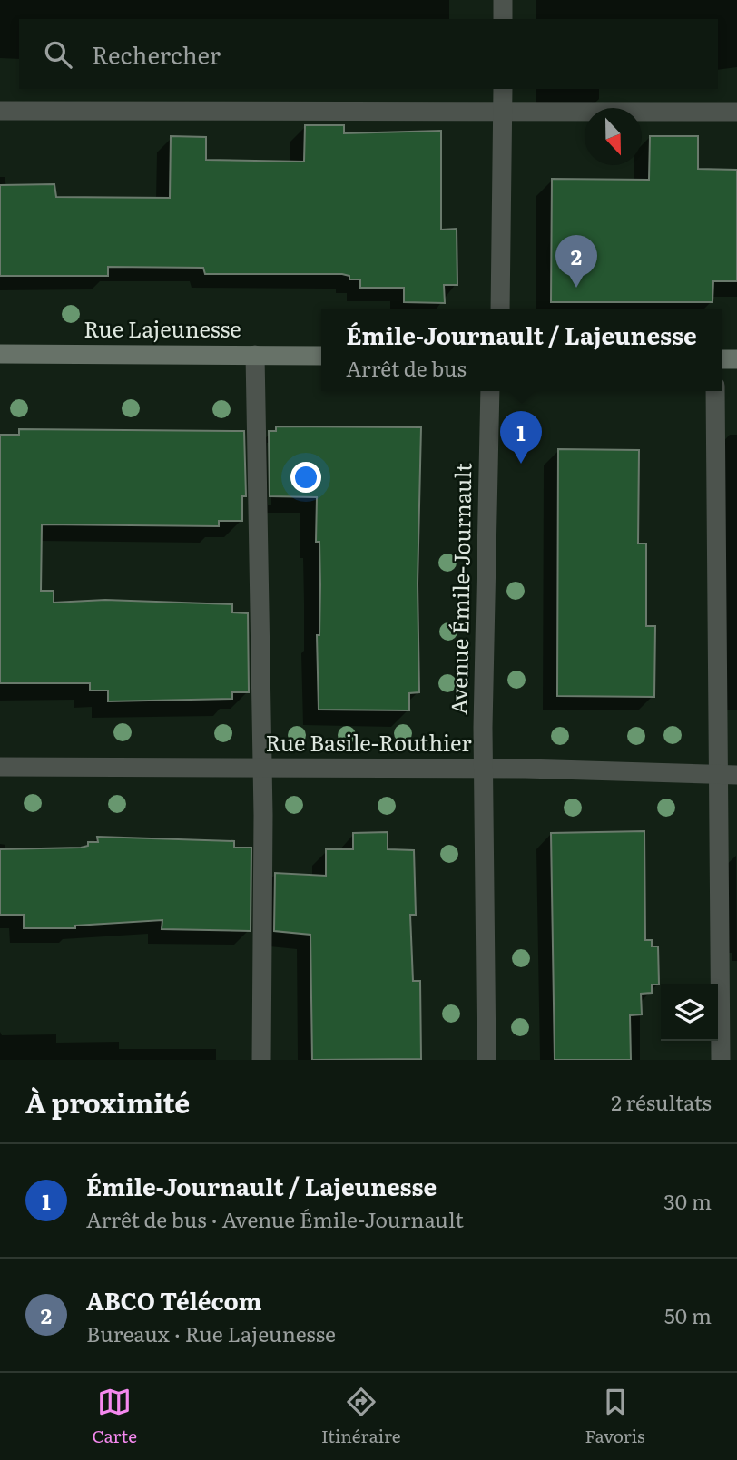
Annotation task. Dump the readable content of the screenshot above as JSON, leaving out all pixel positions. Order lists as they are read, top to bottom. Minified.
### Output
{"streets":{"main road":["Rue Lajeunesse"],"street":["Avenue Émile-Journault","Rue Basile-Routhier"]},"crossings":[["Avenue Émile-Journault","Rue Basile-Routhier"]],"north":"bottom","page":{"search":"Rechercher","pins":["2","1"],"popup":["Émile-Journault / Lajeunesse","Arrêt de bus"],"heading":["À proximité","2 résultats"],"list":[{"mark":"1","name":"Émile-Journault / Lajeunesse","note":"Arrêt de bus · Avenue Émile-Journault","value":"30 m"},{"mark":"2","name":"ABCO Télécom","note":"Bureaux · Rue Lajeunesse","value":"50 m"}],"nav":["Carte","Itinéraire","Favoris"]}}
